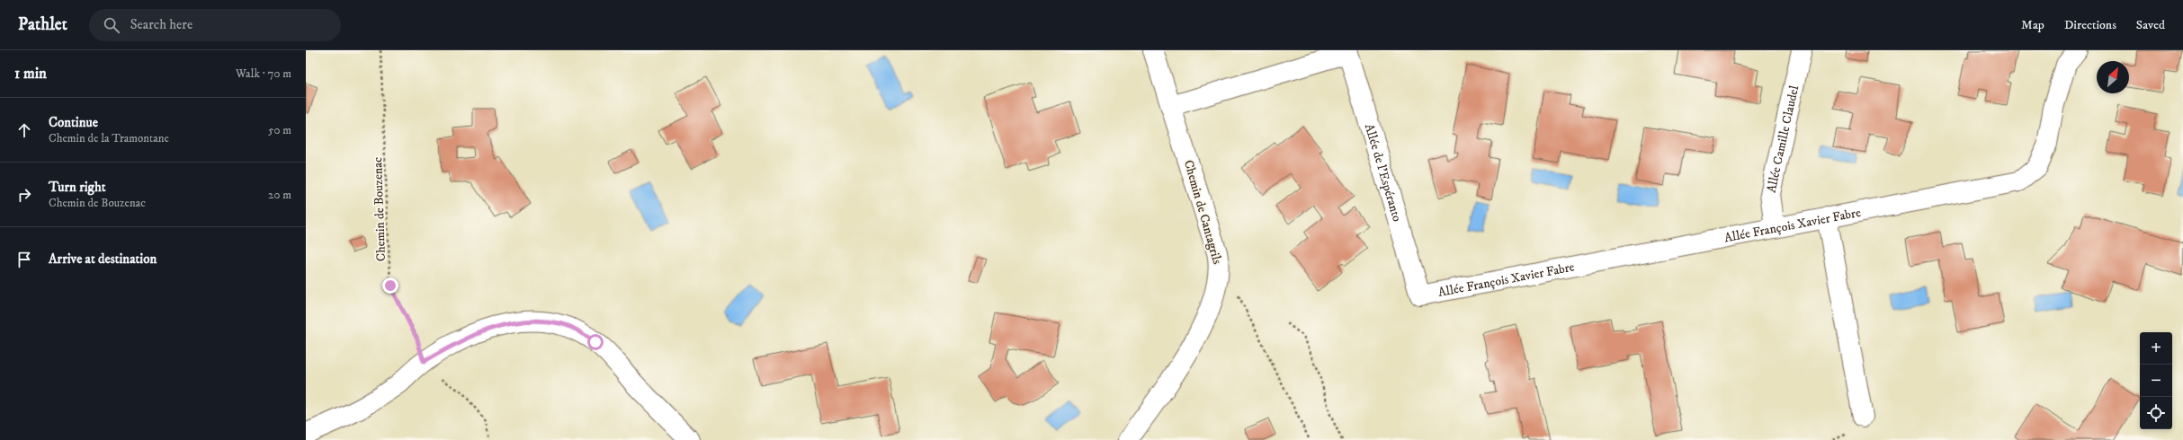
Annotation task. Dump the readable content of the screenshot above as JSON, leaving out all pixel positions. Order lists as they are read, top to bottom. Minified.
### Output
{"streets":{"street":["Allée Camille Claudel","Allée de l'Espéranto","Chemin de Cantagrils","Allée François Xavier Fabre"],"path":["Chemin de Bouzenac"]},"crossings":[["Allée Camille Claudel","Allée François Xavier Fabre"],["Allée de l'Espéranto","Allée François Xavier Fabre"]],"north":"top right","page":{"header":"Pathlet","search":"Search here","nav":["Map","Directions","Saved"],"heading":["1 min","Walk · 70 m"],"list":[["Continue","Chemin de la Tramontane","50 m"],["Turn right","Chemin de Bouzenac","20 m"],"Arrive at destination"],"map_buttons":["+","−"]}}
